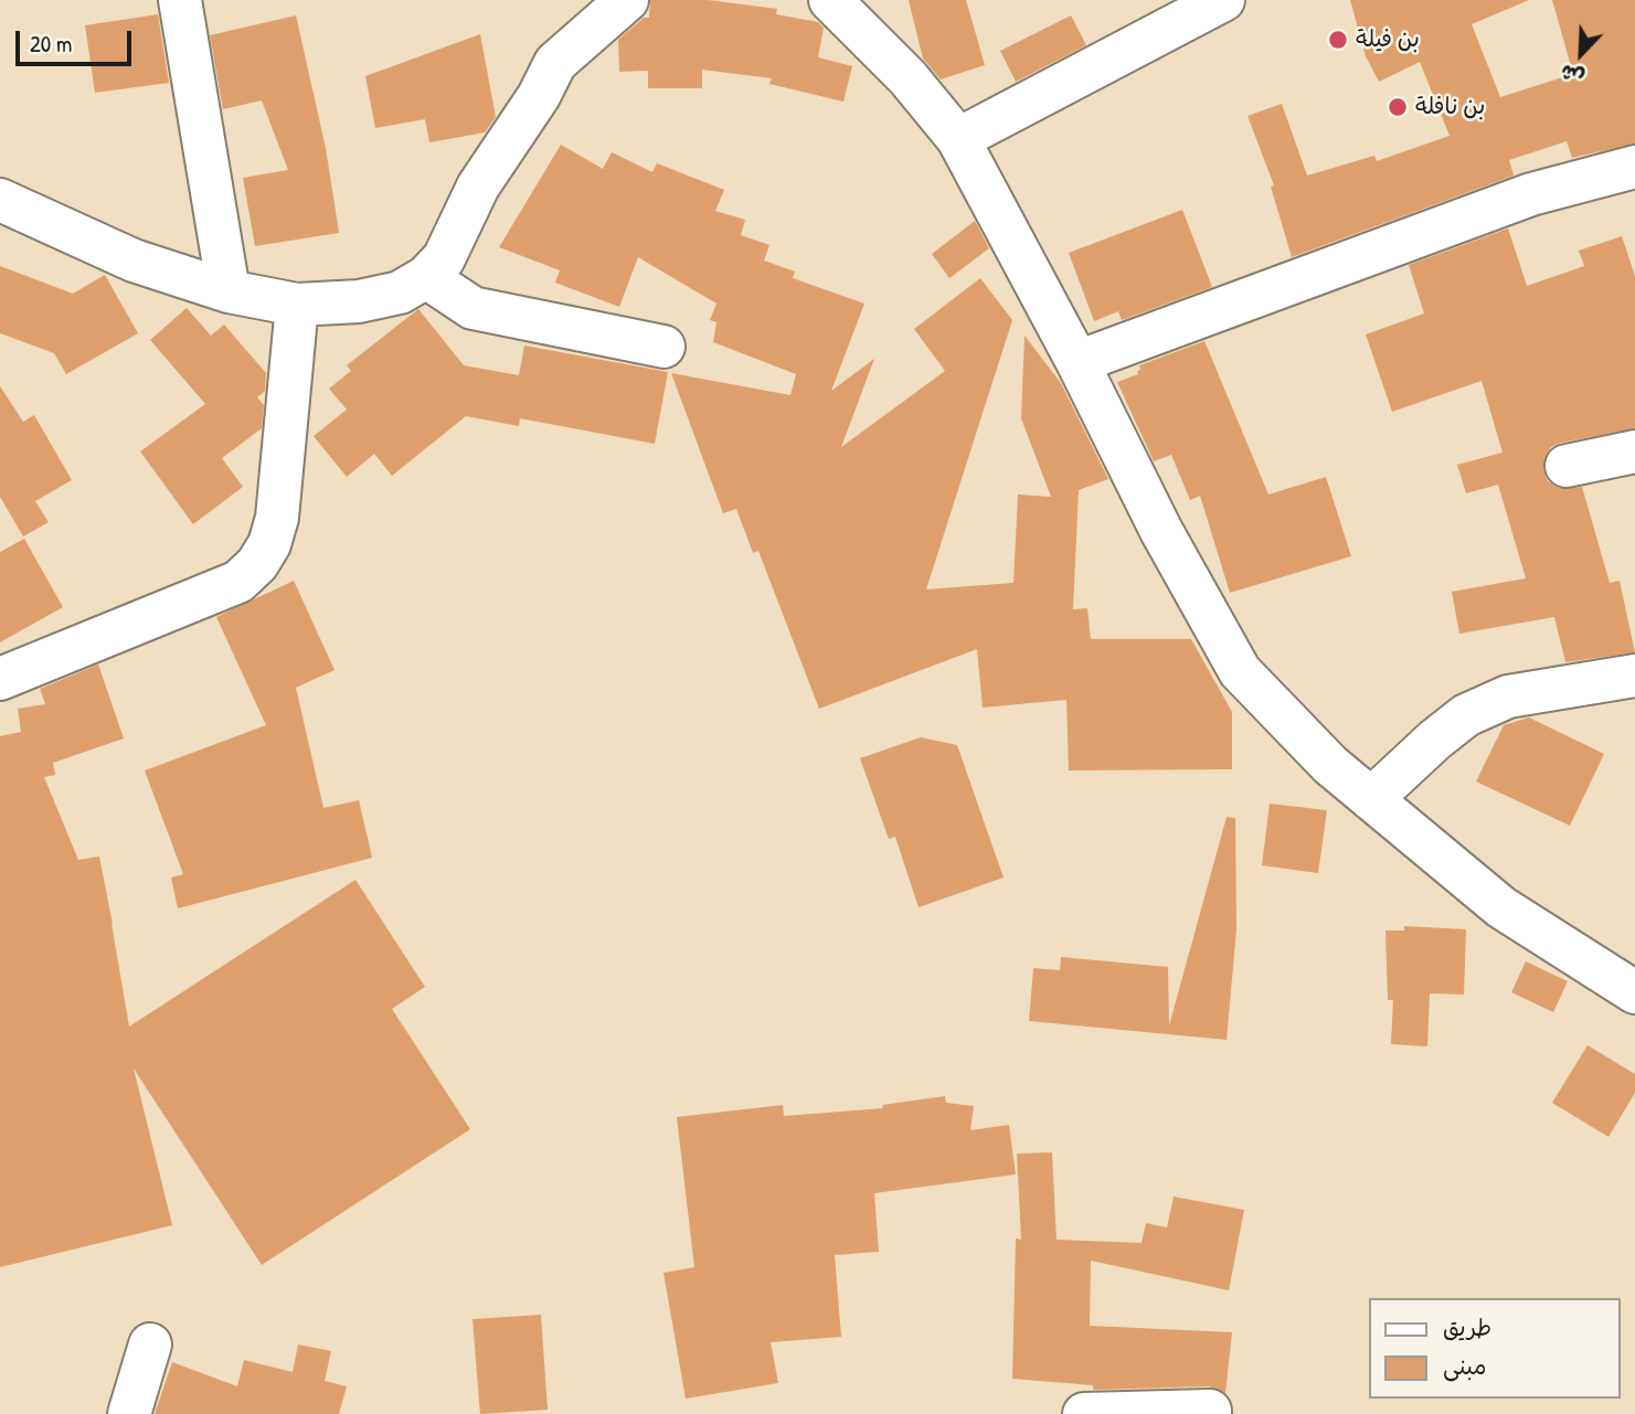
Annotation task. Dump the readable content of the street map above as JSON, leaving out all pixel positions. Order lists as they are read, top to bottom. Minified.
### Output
{"places":["بن فيلة","بن نافلة"],"legend":["طريق","مبنى"],"scale_bar":"20 m","north":"bottom left"}
